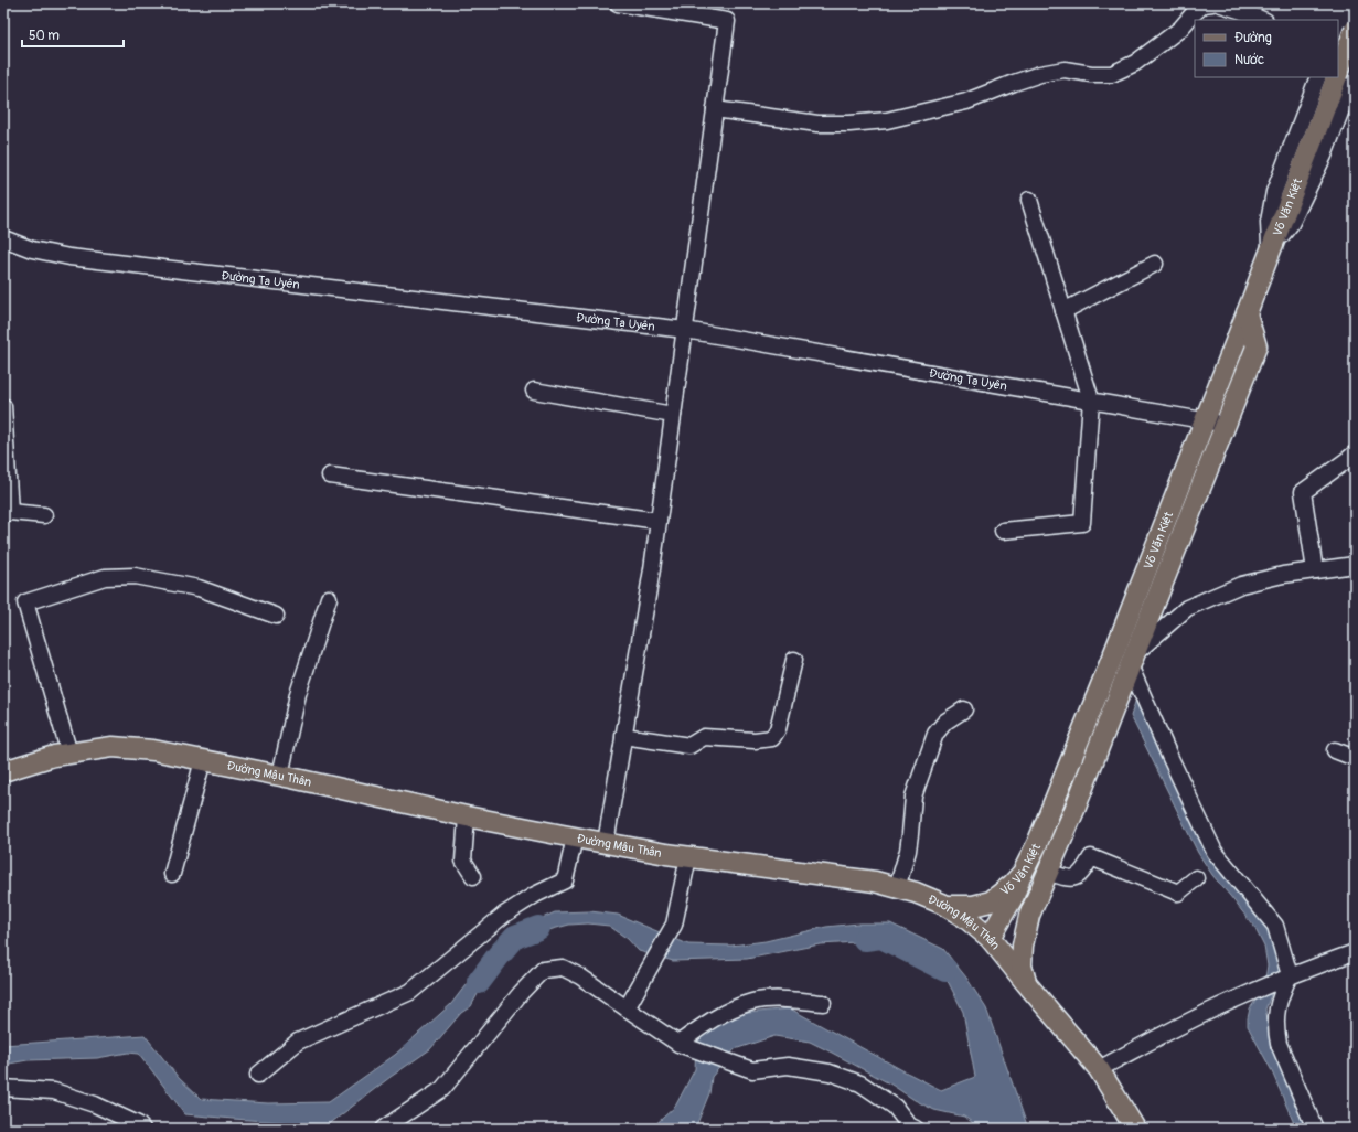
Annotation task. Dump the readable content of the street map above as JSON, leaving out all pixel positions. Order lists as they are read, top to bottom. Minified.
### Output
{"streets":{"main road":["Võ Văn Kiệt","Đường Mậu Thân"],"street":["Đường Tạ Uyên"]},"crossings":[["Võ Văn Kiệt","Đường Tạ Uyên"],["Võ Văn Kiệt","Đường Mậu Thân"]],"legend":["Đường","Nước"],"scale_bar":"50 m"}
